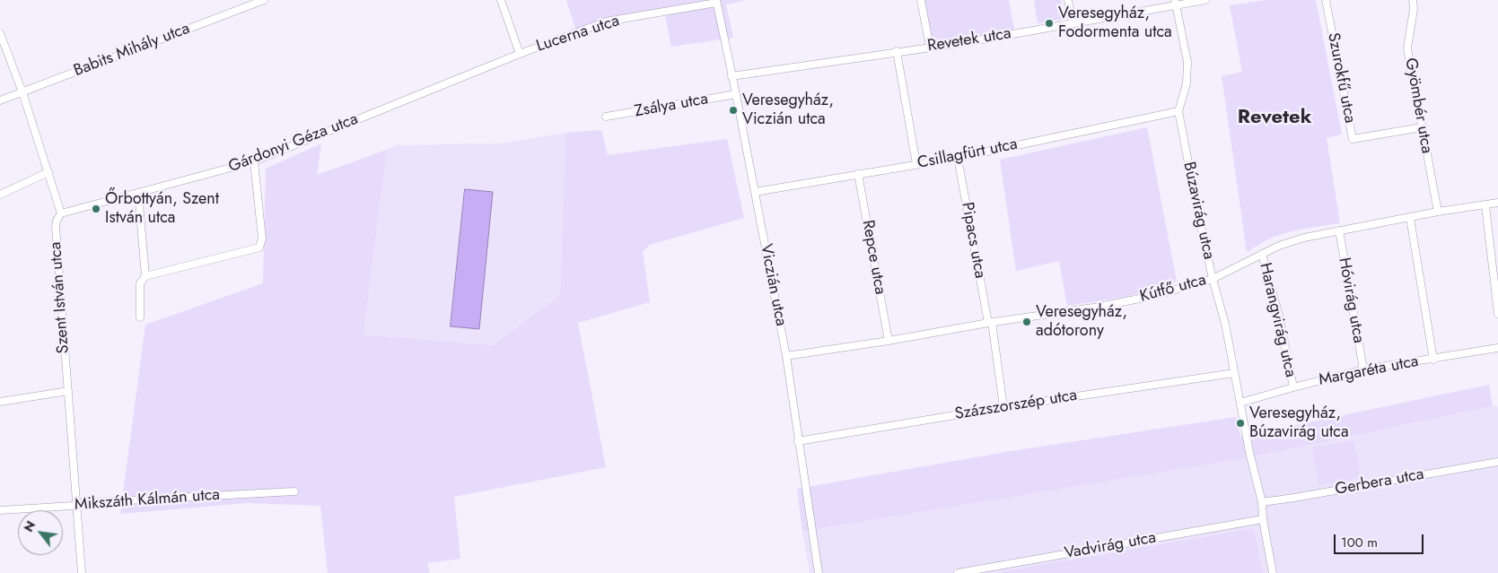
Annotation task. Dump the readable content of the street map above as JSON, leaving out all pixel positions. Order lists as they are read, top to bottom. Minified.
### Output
{"streets":{"street":["Lucerna utca","Revetek utca","Babits Mihály utca","Szurokfű utca","Zsálya utca","Gyömbér utca","Gárdonyi Géza utca","Csillagfürt utca","Búzavirág utca","Pipacs utca","Repce utca","Viczián utca","Kútfő utca","Szent István utca","Hóvirág utca","Harangvirág utca","Margaréta utca","Százszorszép utca","Gerbera utca","Mikszáth Kálmán utca","Vadvirág utca"]},"crossings":[["Lucerna utca","Gárdonyi Géza utca"],["Lucerna utca","Viczián utca"],["Revetek utca","Búzavirág utca"],["Revetek utca","Viczián utca"],["Babits Mihály utca","Szent István utca"],["Szurokfű utca","Gyömbér utca"],["Zsálya utca","Viczián utca"],["Gyömbér utca","Kútfő utca"],["Gárdonyi Géza utca","Szent István utca"],["Csillagfürt utca","Búzavirág utca"],["Csillagfürt utca","Pipacs utca"],["Csillagfürt utca","Repce utca"],["Csillagfürt utca","Viczián utca"],["Búzavirág utca","Kútfő utca"],["Búzavirág utca","Margaréta utca"],["Búzavirág utca","Százszorszép utca"],["Búzavirág utca","Gerbera utca"],["Búzavirág utca","Vadvirág utca"],["Pipacs utca","Kútfő utca"],["Pipacs utca","Százszorszép utca"],["Repce utca","Kútfő utca"],["Viczián utca","Kútfő utca"],["Viczián utca","Százszorszép utca"],["Kútfő utca","Hóvirág utca"],["Kútfő utca","Harangvirág utca"],["Szent István utca","Mikszáth Kálmán utca"],["Hóvirág utca","Margaréta utca"],["Harangvirág utca","Margaréta utca"]],"districts":["Revetek"],"places":["Veresegyház, Fodormenta utca","Veresegyház, Viczián utca","Őrbottyán, Szent István utca","Veresegyház, adótorony","Veresegyház, Búzavirág utca"],"scale_bar":"100 m","north":"top left"}
